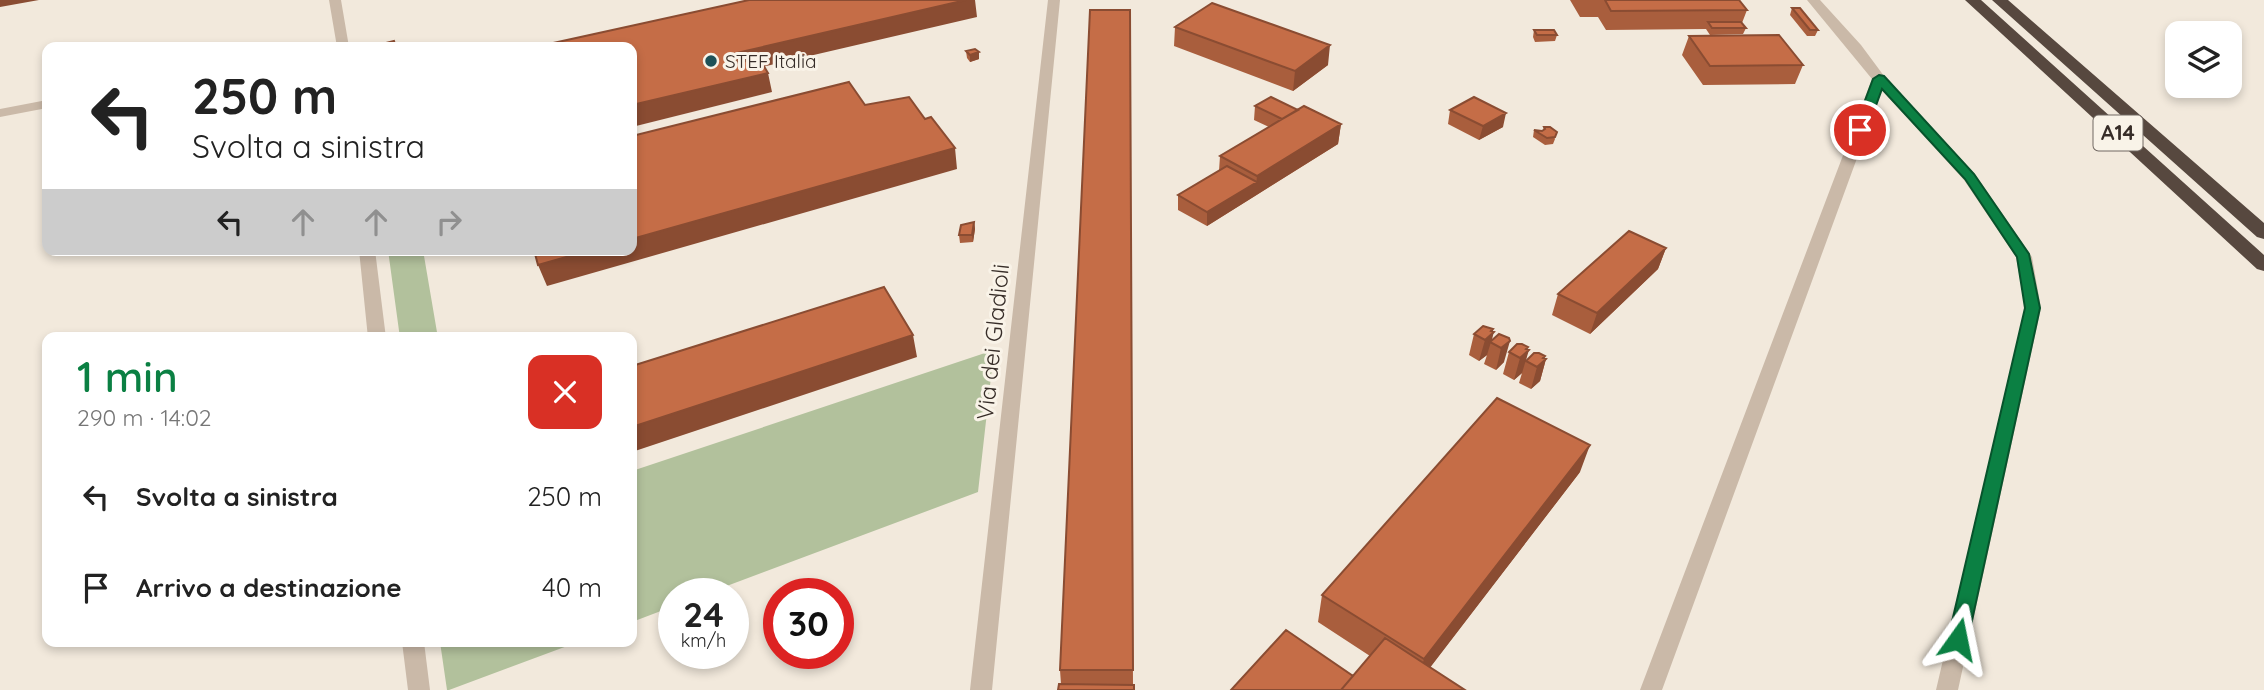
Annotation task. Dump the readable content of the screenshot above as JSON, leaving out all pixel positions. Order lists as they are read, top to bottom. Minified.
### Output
{"streets":{"highway":["A14"],"street":["Via dei Gladioli"]},"places":["STEF Italia"],"page":{"turn":["250 m","Svolta a sinistra"],"heading":["1 min","290 m · 14:02"],"list":[{"name":"Svolta a sinistra","value":"250 m"},{"name":"Arrivo a destinazione","value":"40 m"}],"speed":"24 km/h","limit":"30"}}
